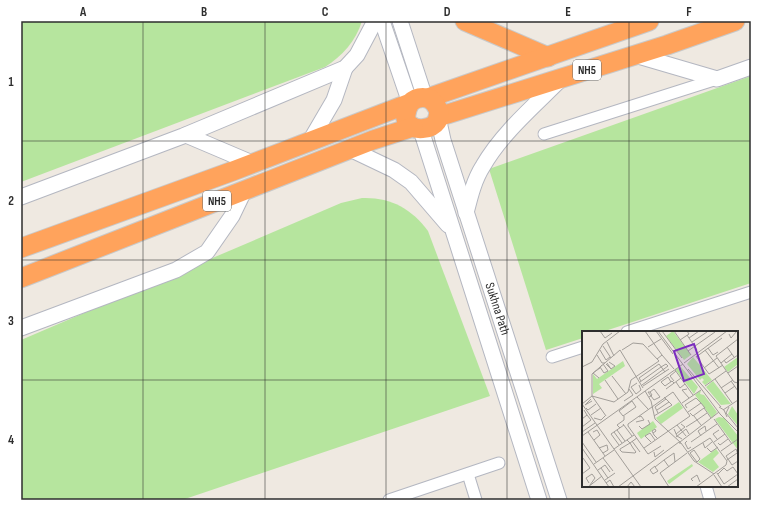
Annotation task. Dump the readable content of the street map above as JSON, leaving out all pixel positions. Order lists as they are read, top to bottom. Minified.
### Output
{"streets":{"highway":["NH5"],"main road":["Sukhna Path"]},"crossings":[["NH5","Sukhna Path"]],"grid":{"columns":["A","B","C","D","E","F"],"rows":["1","2","3","4"]}}
